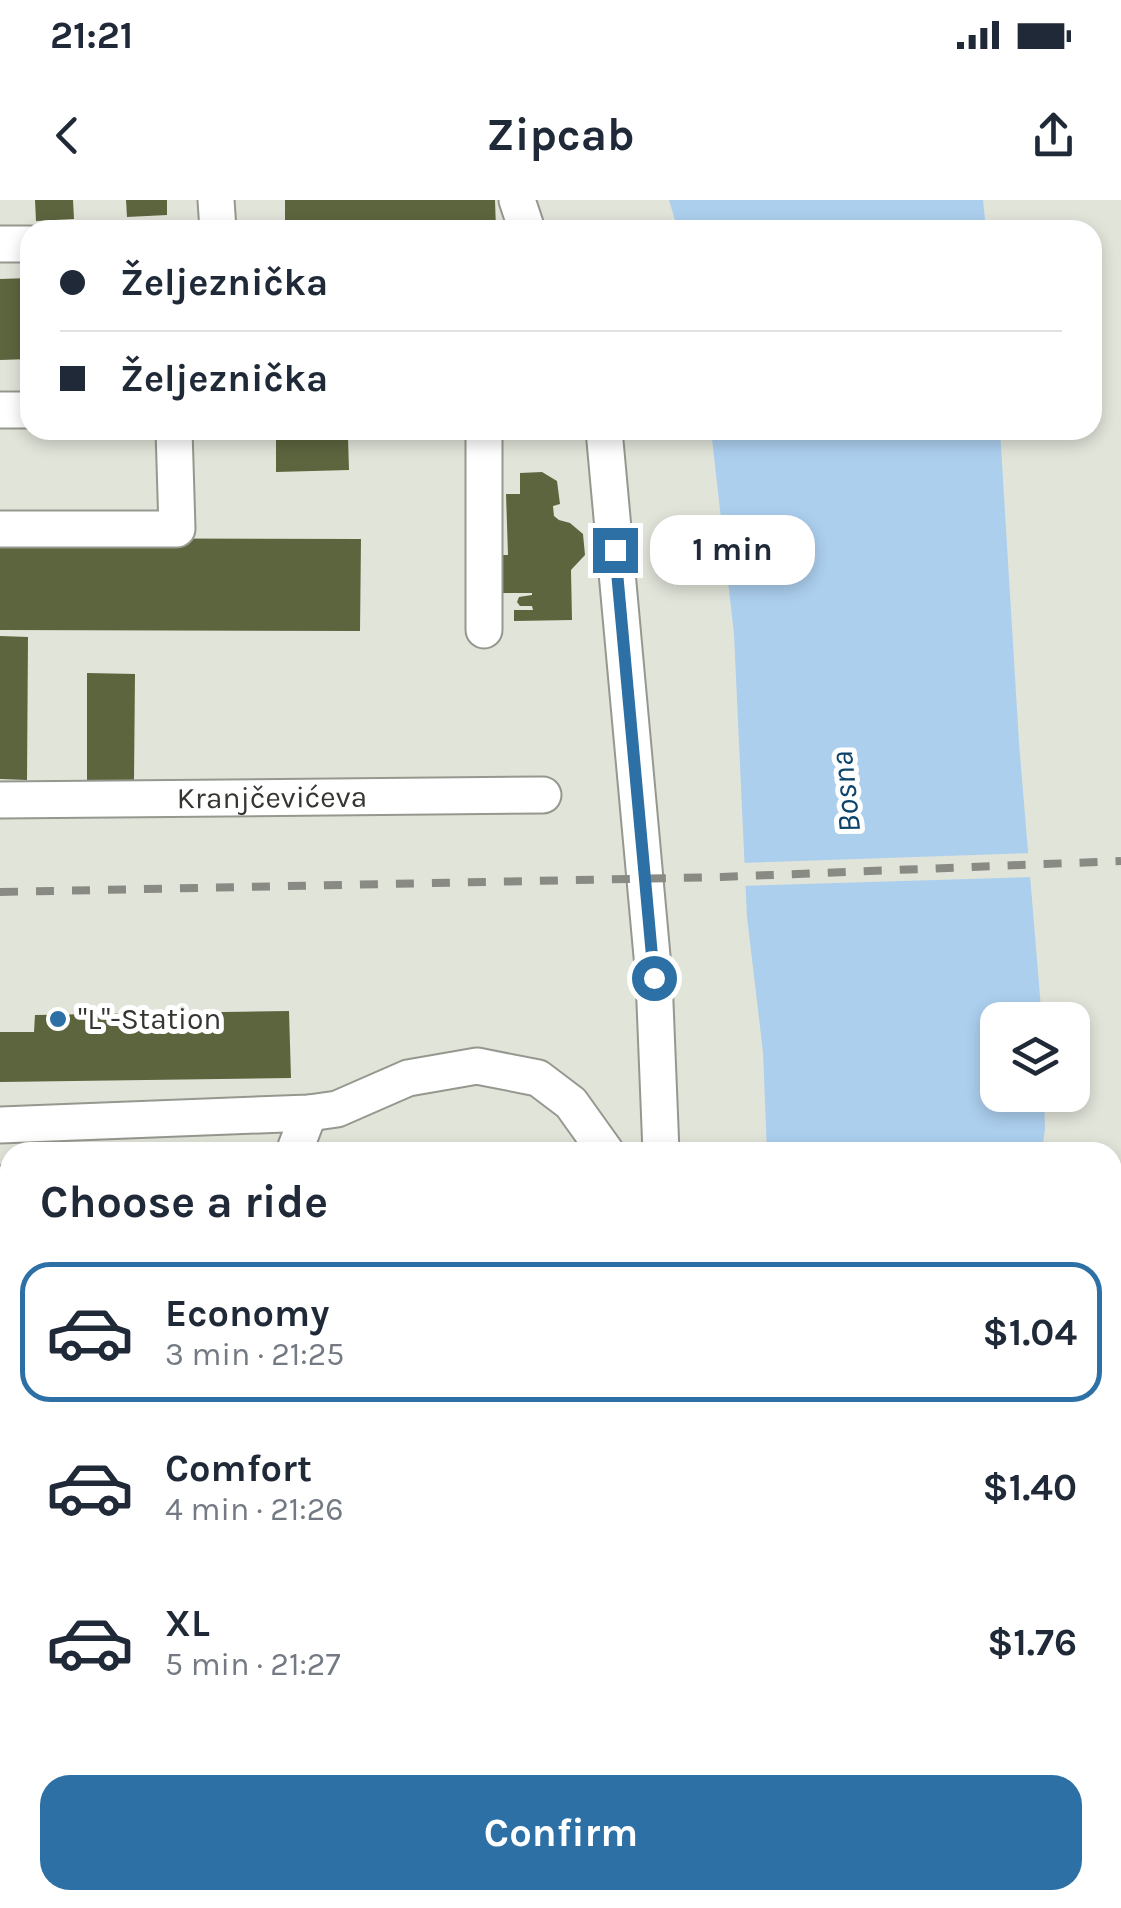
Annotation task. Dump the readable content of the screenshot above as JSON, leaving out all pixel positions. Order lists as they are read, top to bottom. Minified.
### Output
{"streets":{"street":["Kranjčevićeva"]},"water":["Bosna"],"places":["\"L\"-Station"],"page":{"status":"21:21","header":"Zipcab","banner":["Željeznička","Željeznička"],"bubble":"1 min","heading":"Choose a ride","list":[{"name":"Economy","note":"3 min · 21:25","value":"$1.04"},{"name":"Comfort","note":"4 min · 21:26","value":"$1.40"},{"name":"XL","note":"5 min · 21:27","value":"$1.76"}],"buttons":"Confirm"}}
